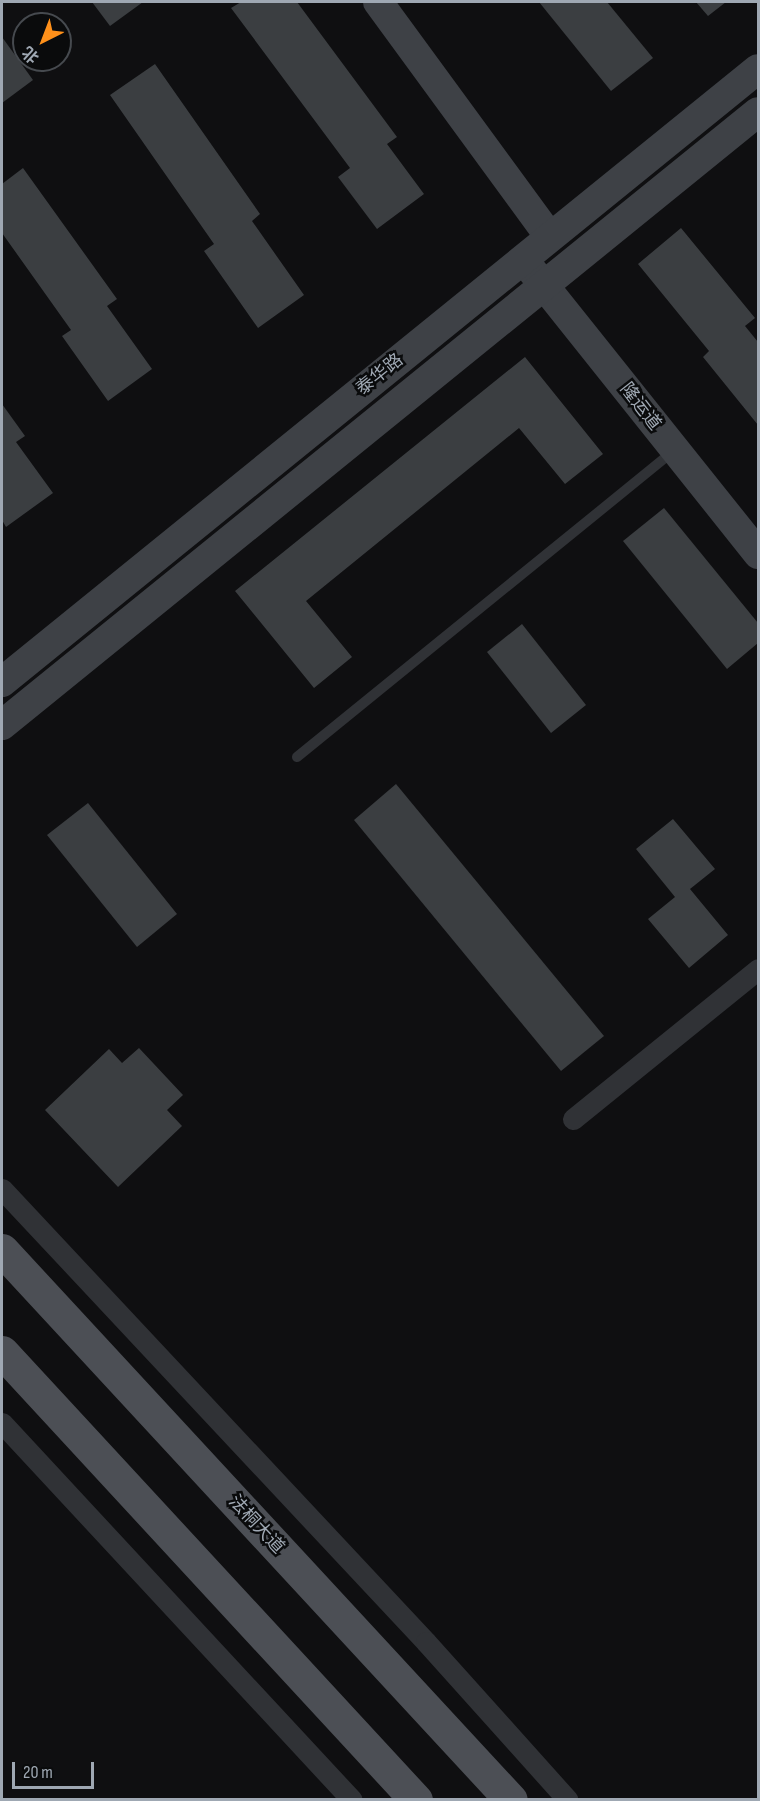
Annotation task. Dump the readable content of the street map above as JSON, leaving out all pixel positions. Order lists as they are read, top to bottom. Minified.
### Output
{"streets":{"main road":["泰华路","隆运道","法桐大道"]},"crossings":[["泰华路","隆运道"]],"scale_bar":"20 m","north":"bottom left"}
